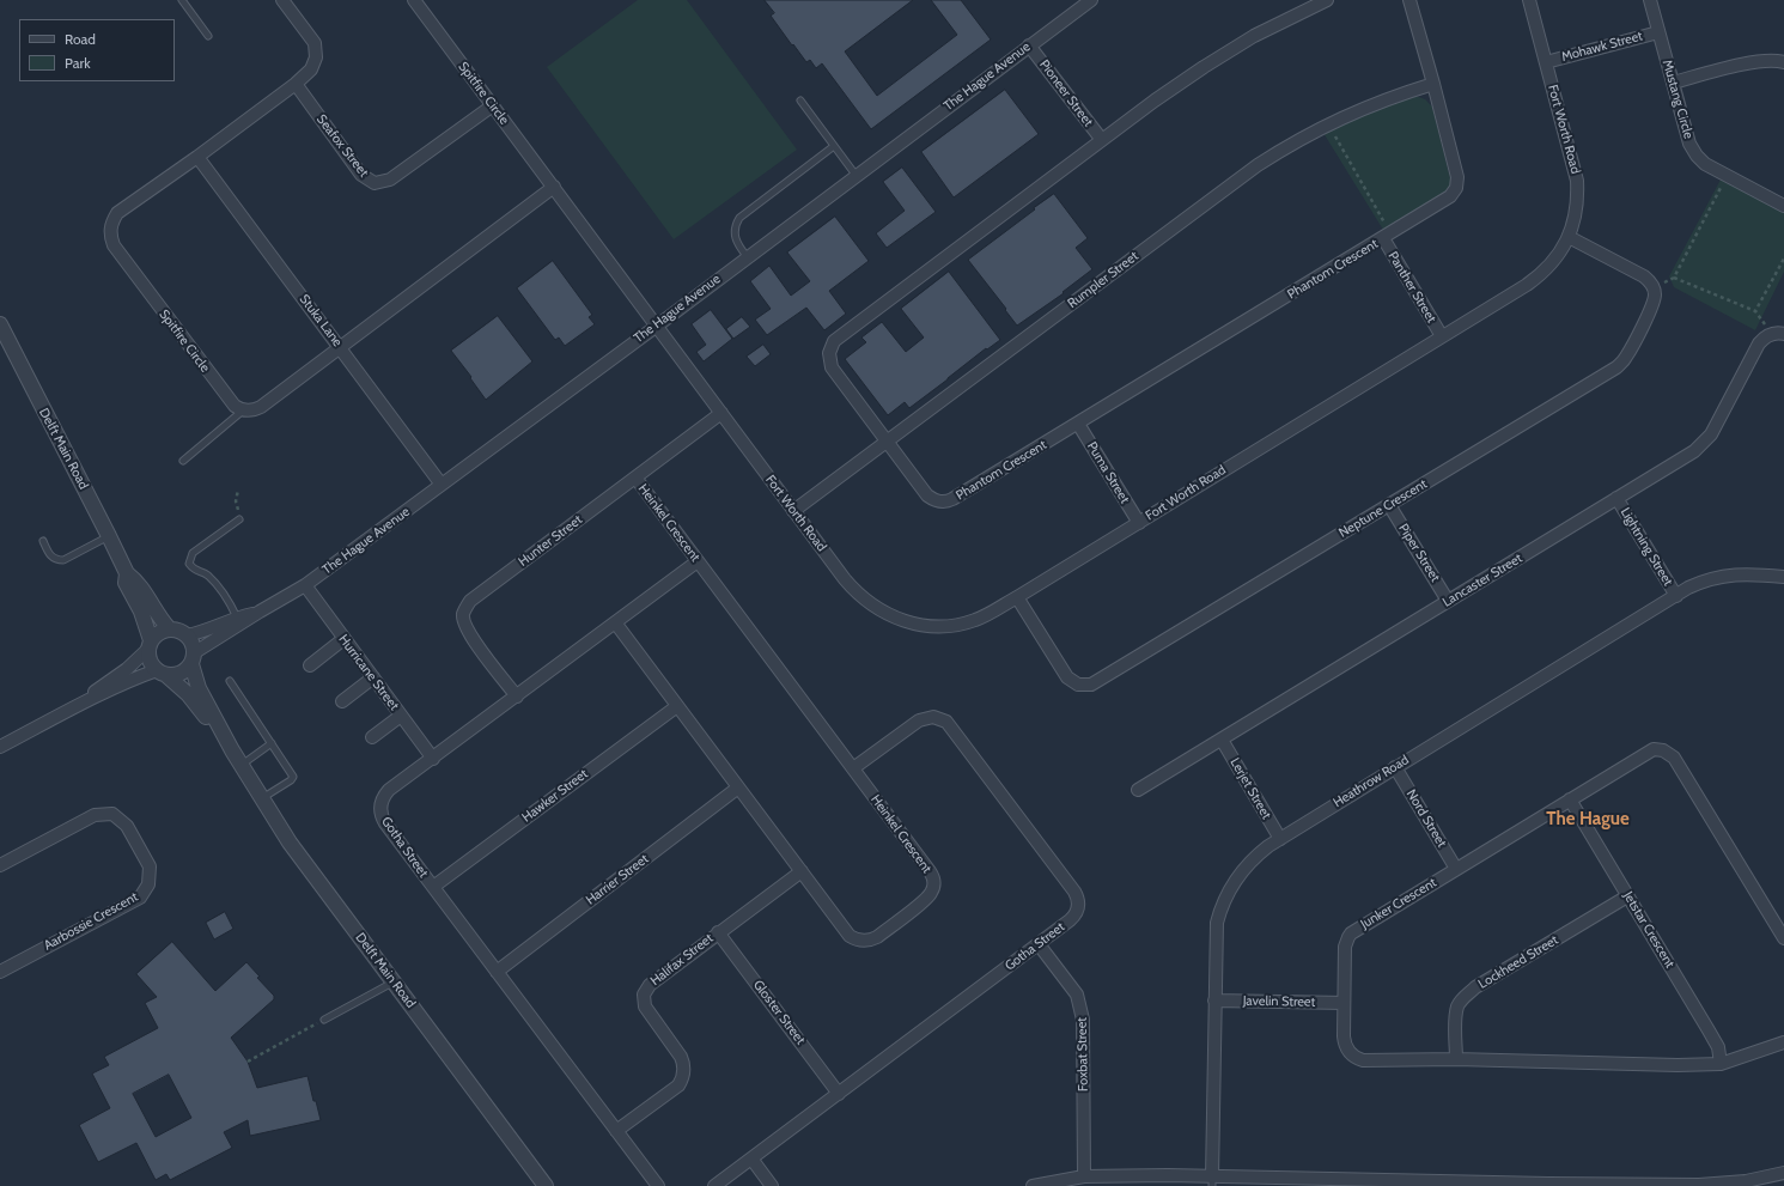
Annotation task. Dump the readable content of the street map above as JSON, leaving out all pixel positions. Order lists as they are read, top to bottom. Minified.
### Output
{"streets":{"street":["Mohawk Street","The Hague Avenue","Spitfire Circle","Pioneer Street","Mustang Circle","Fort Worth Road","Seafox Street","Phantom Crescent","Rumpler Street","Panther Street","Stuka Lane","Delft Main Road","Puma Street","Neptune Crescent","Heinkel Crescent","Hunter Street","Lightning Street","Piper Street","Lancaster Street","Hurricane Street","Heathrow Road","Lerjet Street","Hawker Street","Nord Street","Gotha Street","Harrier Street","Junker Crescent","Aarbossie Crescent","Jetstar Crescent","Halifax Street","Lockheed Street","Javelin Street","Gloster Street","Foxbat Street"]},"crossings":[["Mohawk Street","Mustang Circle"],["Mohawk Street","Fort Worth Road"],["The Hague Avenue","Spitfire Circle"],["The Hague Avenue","Pioneer Street"],["The Hague Avenue","Fort Worth Road"],["The Hague Avenue","Stuka Lane"],["The Hague Avenue","Delft Main Road"],["The Hague Avenue","Hurricane Street"],["Spitfire Circle","Fort Worth Road"],["Spitfire Circle","Seafox Street"],["Spitfire Circle","Stuka Lane"],["Pioneer Street","Phantom Crescent"],["Fort Worth Road","Rumpler Street"],["Fort Worth Road","Panther Street"],["Fort Worth Road","Puma Street"],["Fort Worth Road","Neptune Crescent"],["Fort Worth Road","Hunter Street"],["Phantom Crescent","Rumpler Street"],["Phantom Crescent","Panther Street"],["Phantom Crescent","Puma Street"],["Neptune Crescent","Piper Street"],["Heinkel Crescent","Hunter Street"],["Heinkel Crescent","Hawker Street"],["Heinkel Crescent","Gotha Street"],["Heinkel Crescent","Harrier Street"],["Heinkel Crescent","Halifax Street"],["Hunter Street","Gotha Street"],["Lightning Street","Lancaster Street"],["Lightning Street","Heathrow Road"],["Piper Street","Lancaster Street"],["Lancaster Street","Lerjet Street"],["Hurricane Street","Gotha Street"],["Heathrow Road","Lerjet Street"],["Heathrow Road","Nord Street"],["Heathrow Road","Javelin Street"],["Hawker Street","Gotha Street"],["Nord Street","Junker Crescent"],["Gotha Street","Harrier Street"],["Gotha Street","Halifax Street"],["Gotha Street","Gloster Street"],["Gotha Street","Foxbat Street"],["Junker Crescent","Jetstar Crescent"],["Junker Crescent","Lockheed Street"],["Junker Crescent","Javelin Street"],["Jetstar Crescent","Lockheed Street"],["Halifax Street","Gloster Street"]],"districts":["The Hague"],"legend":["Road","Park"]}
